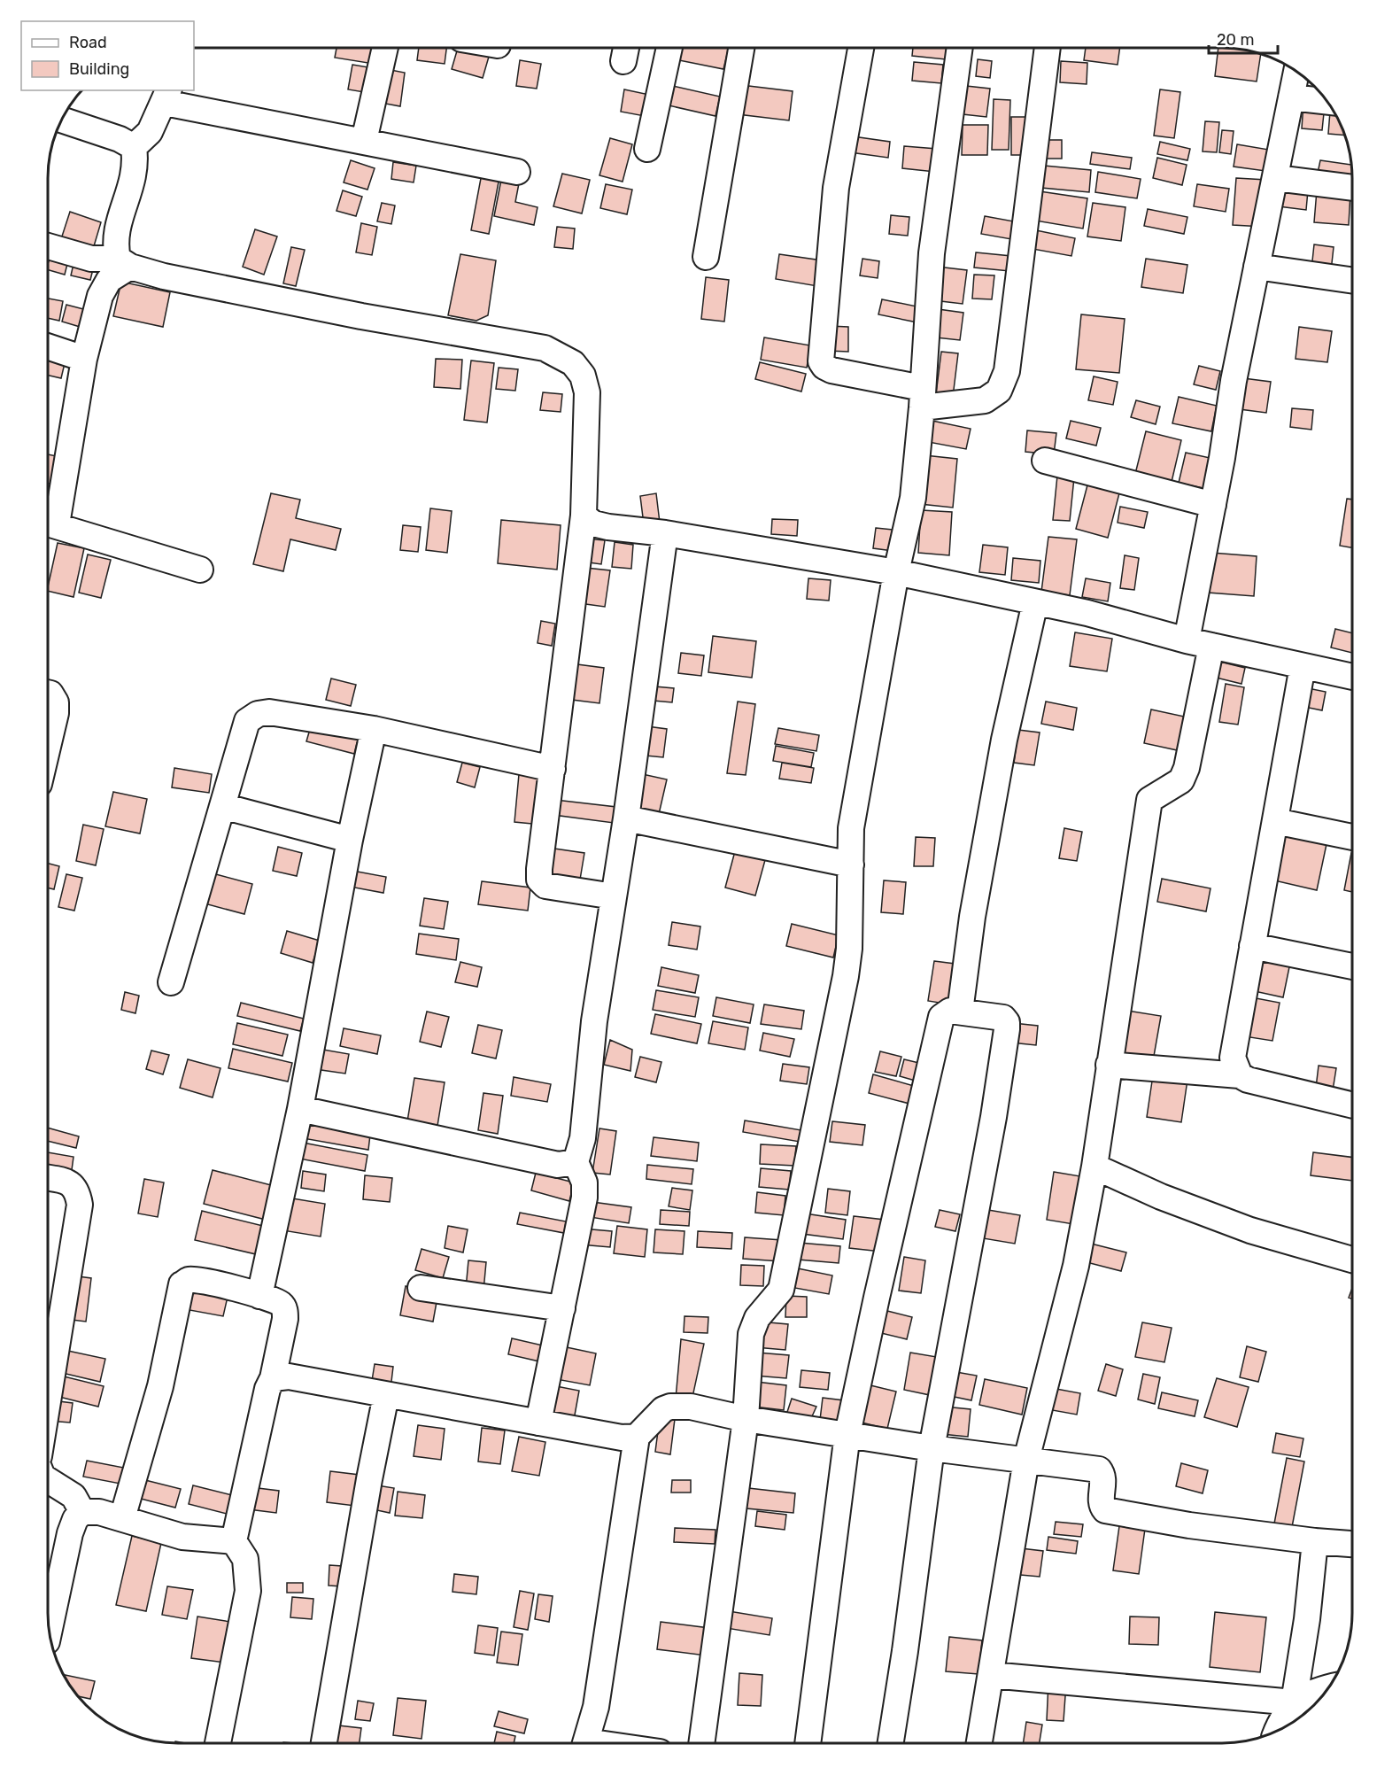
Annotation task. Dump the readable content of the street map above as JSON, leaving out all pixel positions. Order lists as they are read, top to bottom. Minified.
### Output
{"legend":["Road","Building"],"scale_bar":"20 m"}
